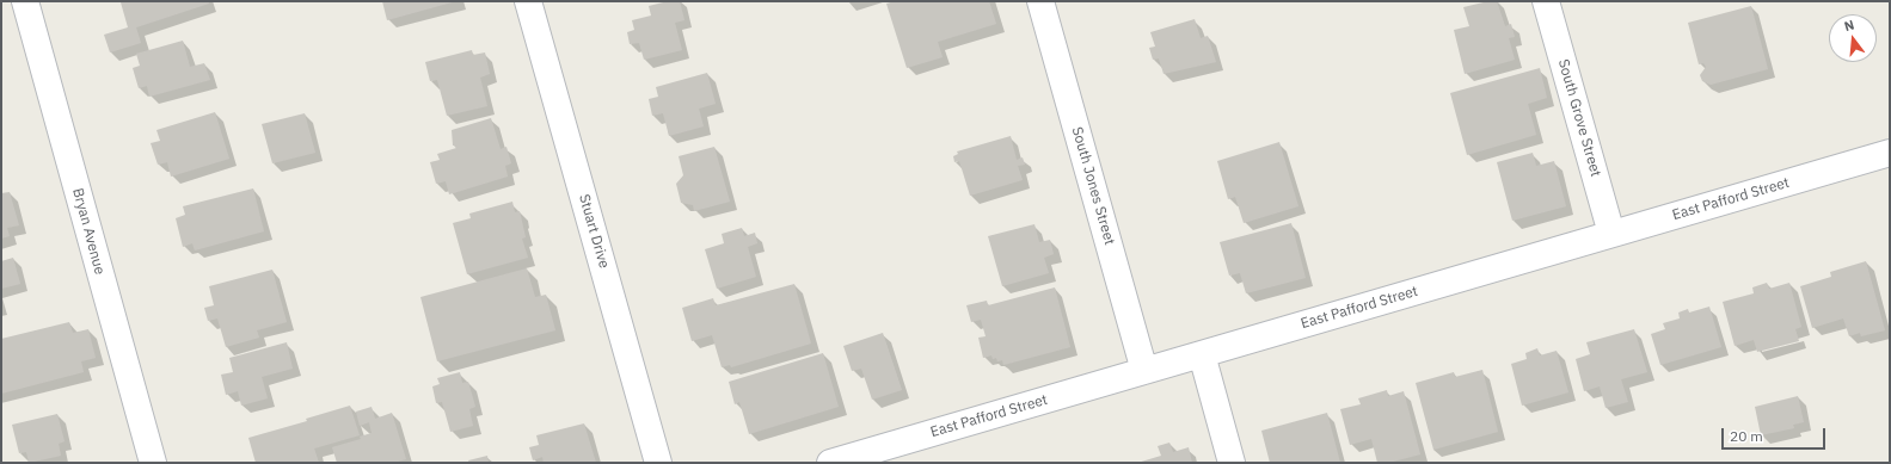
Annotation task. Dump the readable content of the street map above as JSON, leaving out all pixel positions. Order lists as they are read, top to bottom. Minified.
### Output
{"streets":{"street":["South Grove Street","South Jones Street","East Pafford Street","Bryan Avenue","Stuart Drive"]},"crossings":[["South Grove Street","East Pafford Street"],["South Jones Street","East Pafford Street"]],"scale_bar":"20 m","north":"top"}
